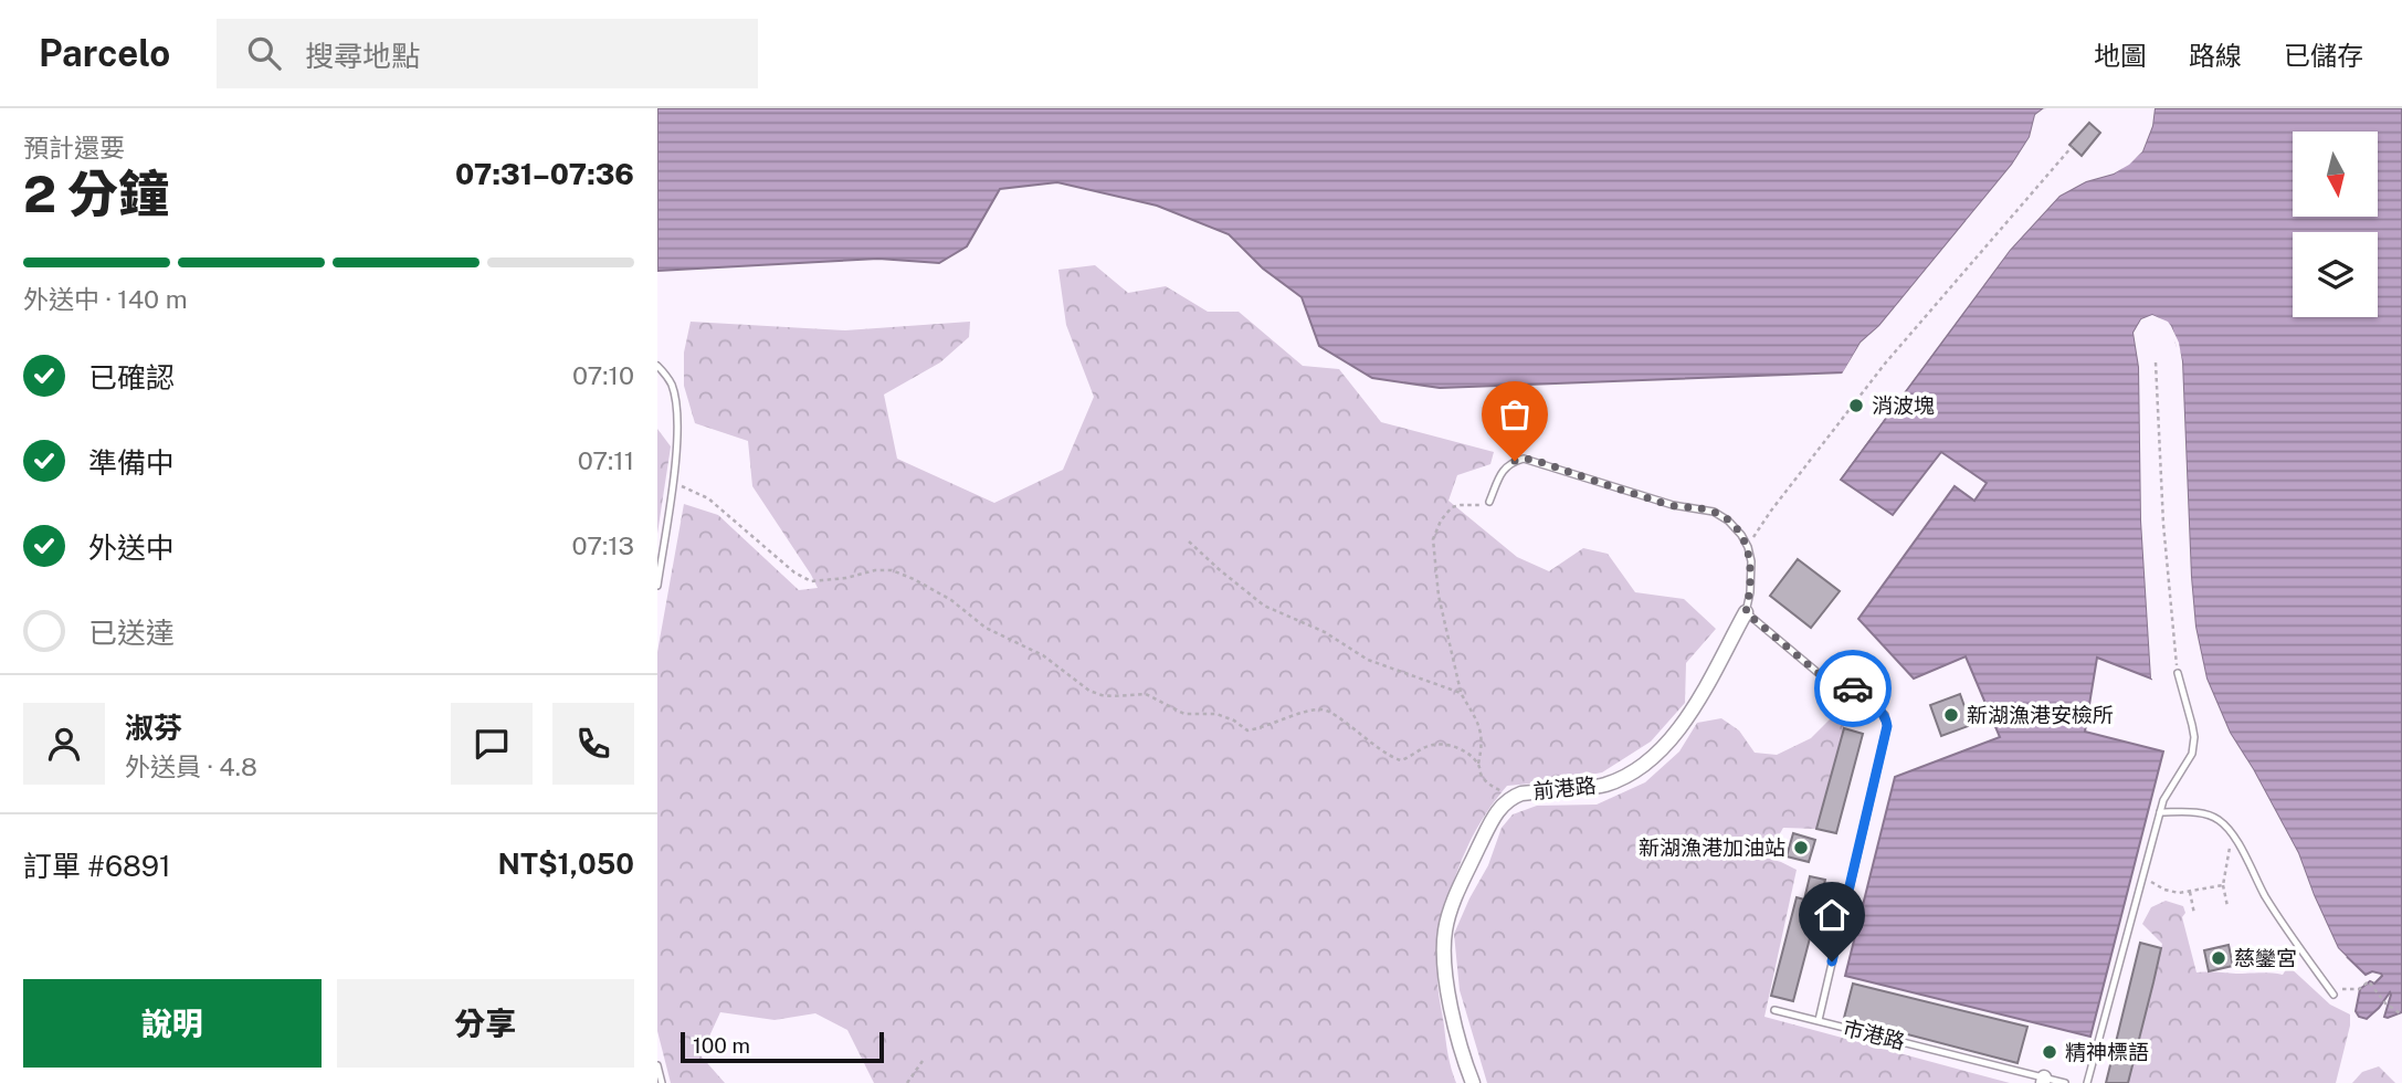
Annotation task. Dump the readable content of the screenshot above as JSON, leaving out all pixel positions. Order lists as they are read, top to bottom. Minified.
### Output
{"streets":{"street":["前港路"],"lane":["市港路"]},"crossings":[["前港路","市港路"]],"places":["消波塊","新湖漁港安檢所","新湖漁港加油站","慈鑾宮","精神標語"],"scale_bar":"100 m","north":"bottom","page":{"header":"Parcelo","search":"搜尋地點","nav":["地圖","路線","已儲存"],"heading":["2 分鐘","預計還要","07:31–07:36"],"panel":["淑芬","外送員 · 4.8","訂單 #6891","NT$1,050"],"bar":"外送中 · 140 m","list":[["已確認","07:10"],["準備中","07:11"],["外送中","07:13"],"已送達"],"buttons":["說明","分享"],"scale":"100 m"}}
